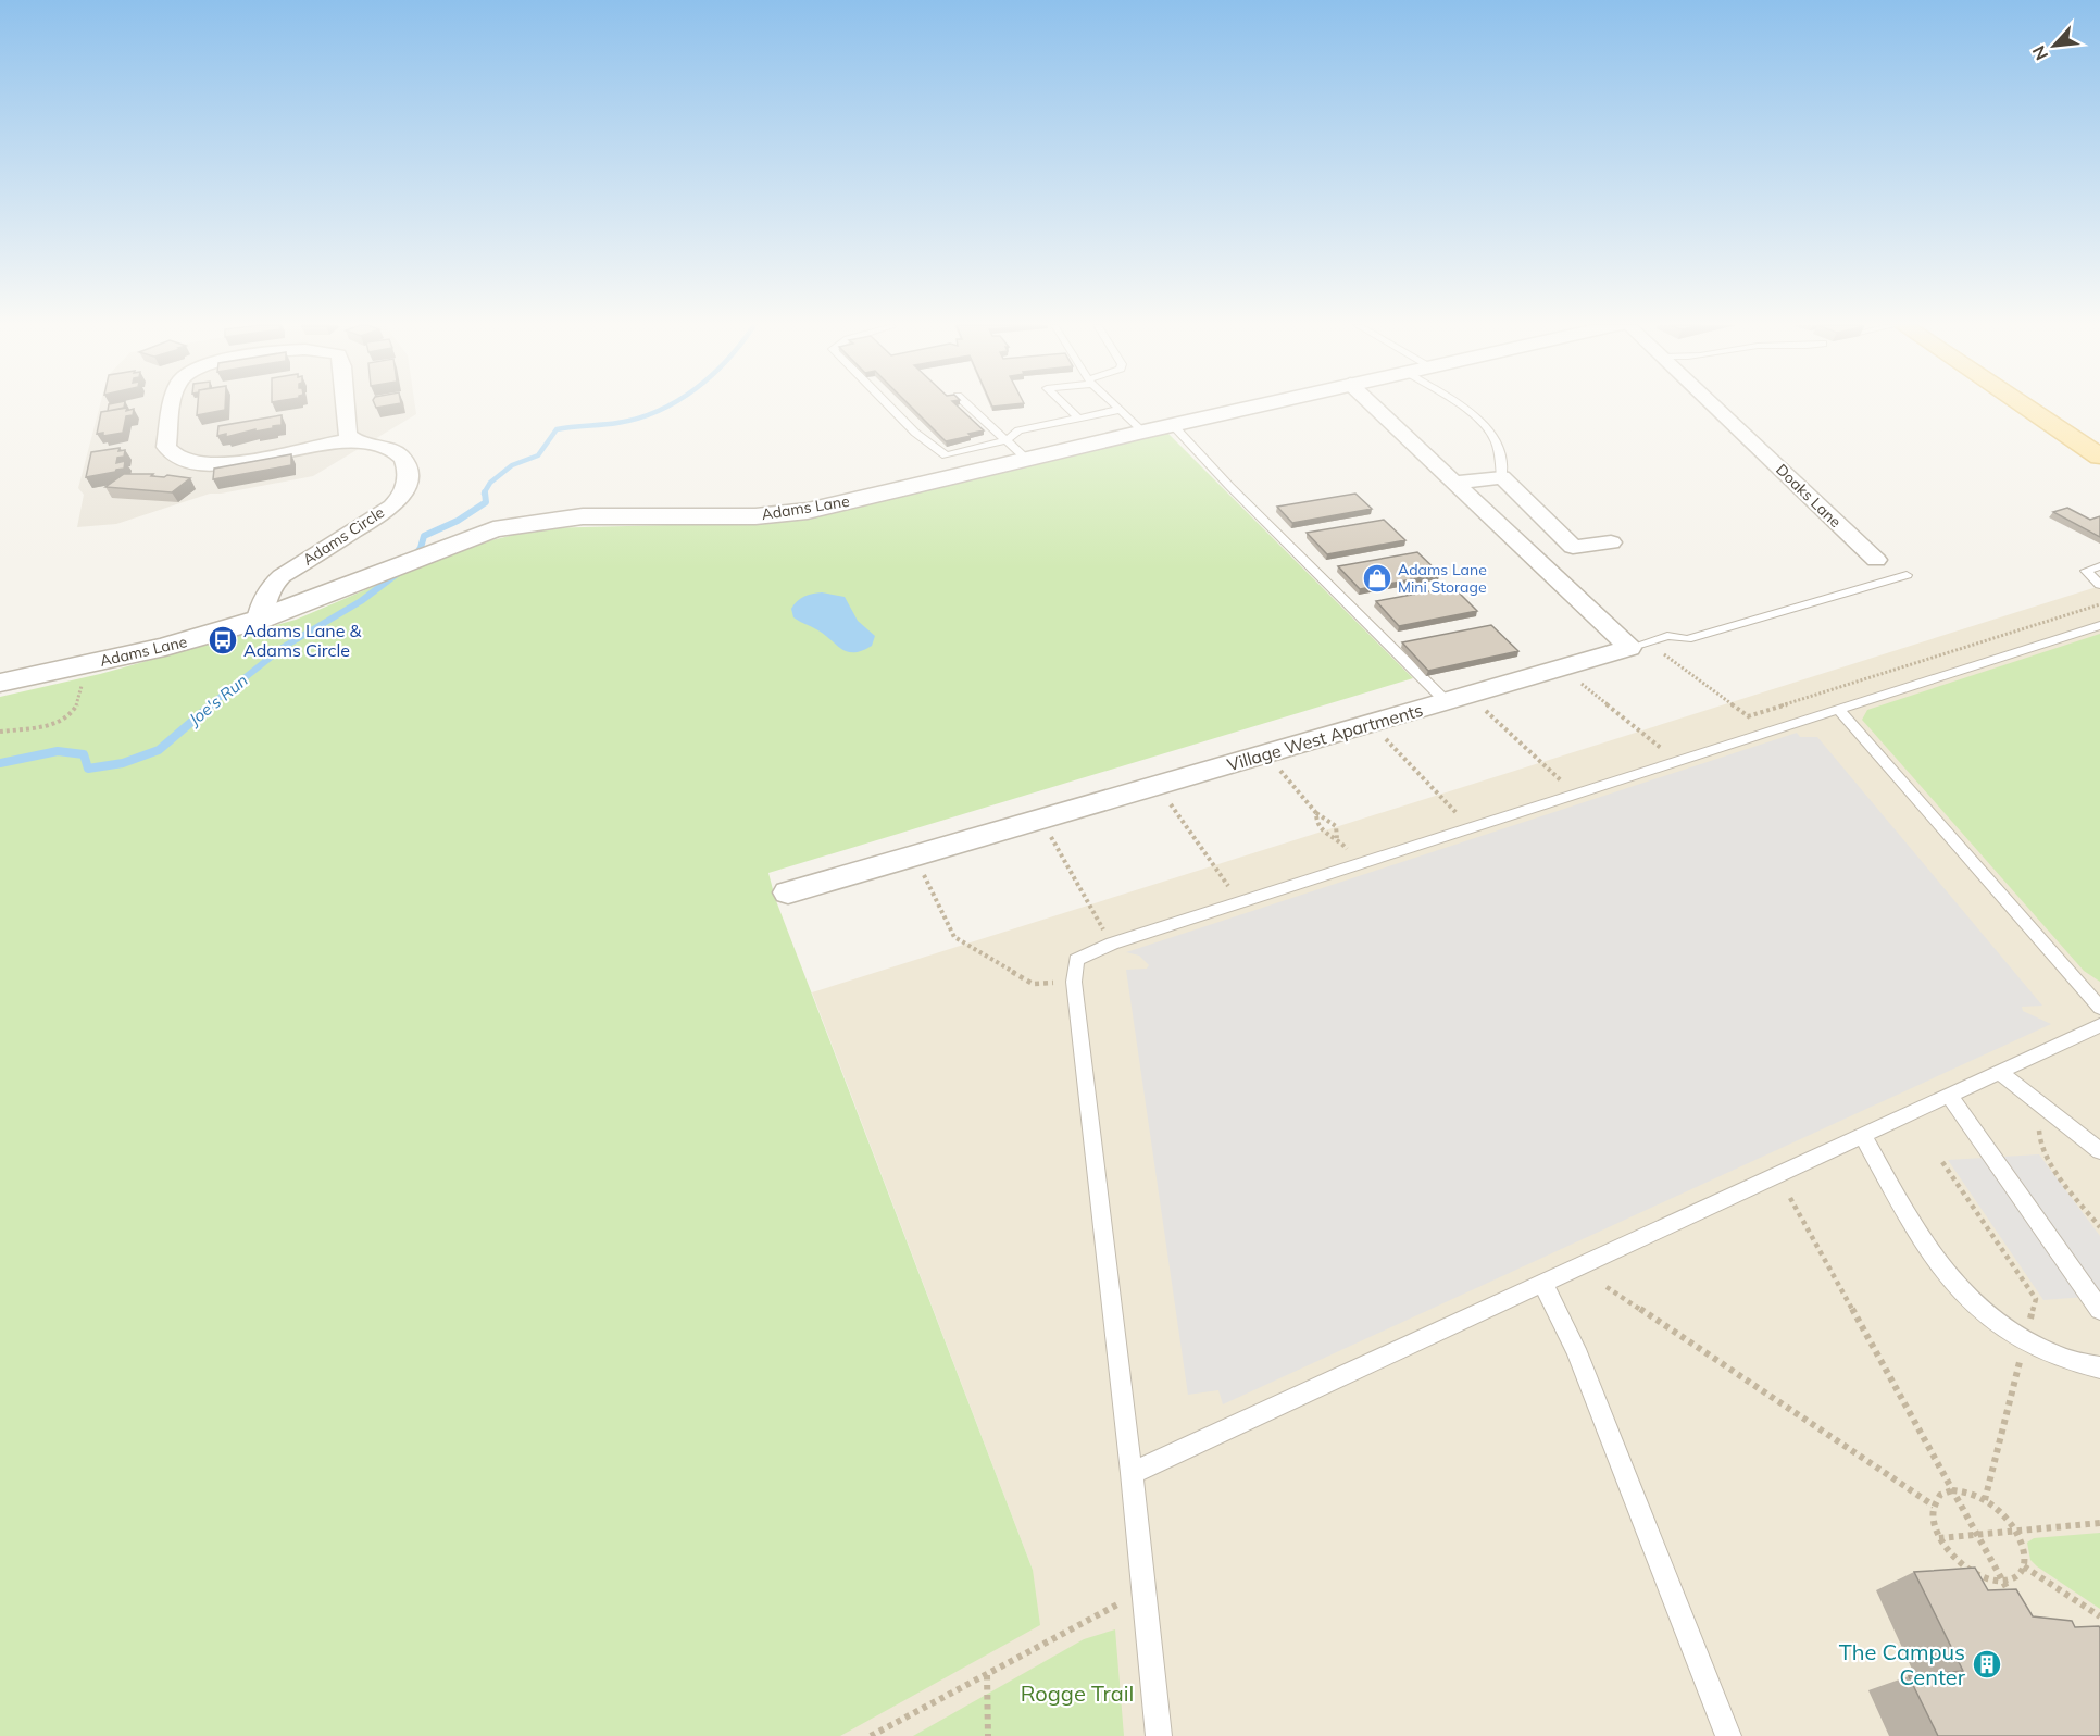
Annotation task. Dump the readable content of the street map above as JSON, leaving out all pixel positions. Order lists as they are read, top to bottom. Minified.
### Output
{"streets":{"street":["Doaks Lane","Adams Lane","Adams Circle","Village West Apartments"]},"crossings":[["Adams Lane","Adams Circle"]],"water":["Joe's Run"],"parks":["Rogge Trail"],"places":{"shop":["Adams Lane Mini Storage"],"bus stop":["Adams Lane & Adams Circle"],"building":["The Campus Center"]},"north":"bottom left"}
